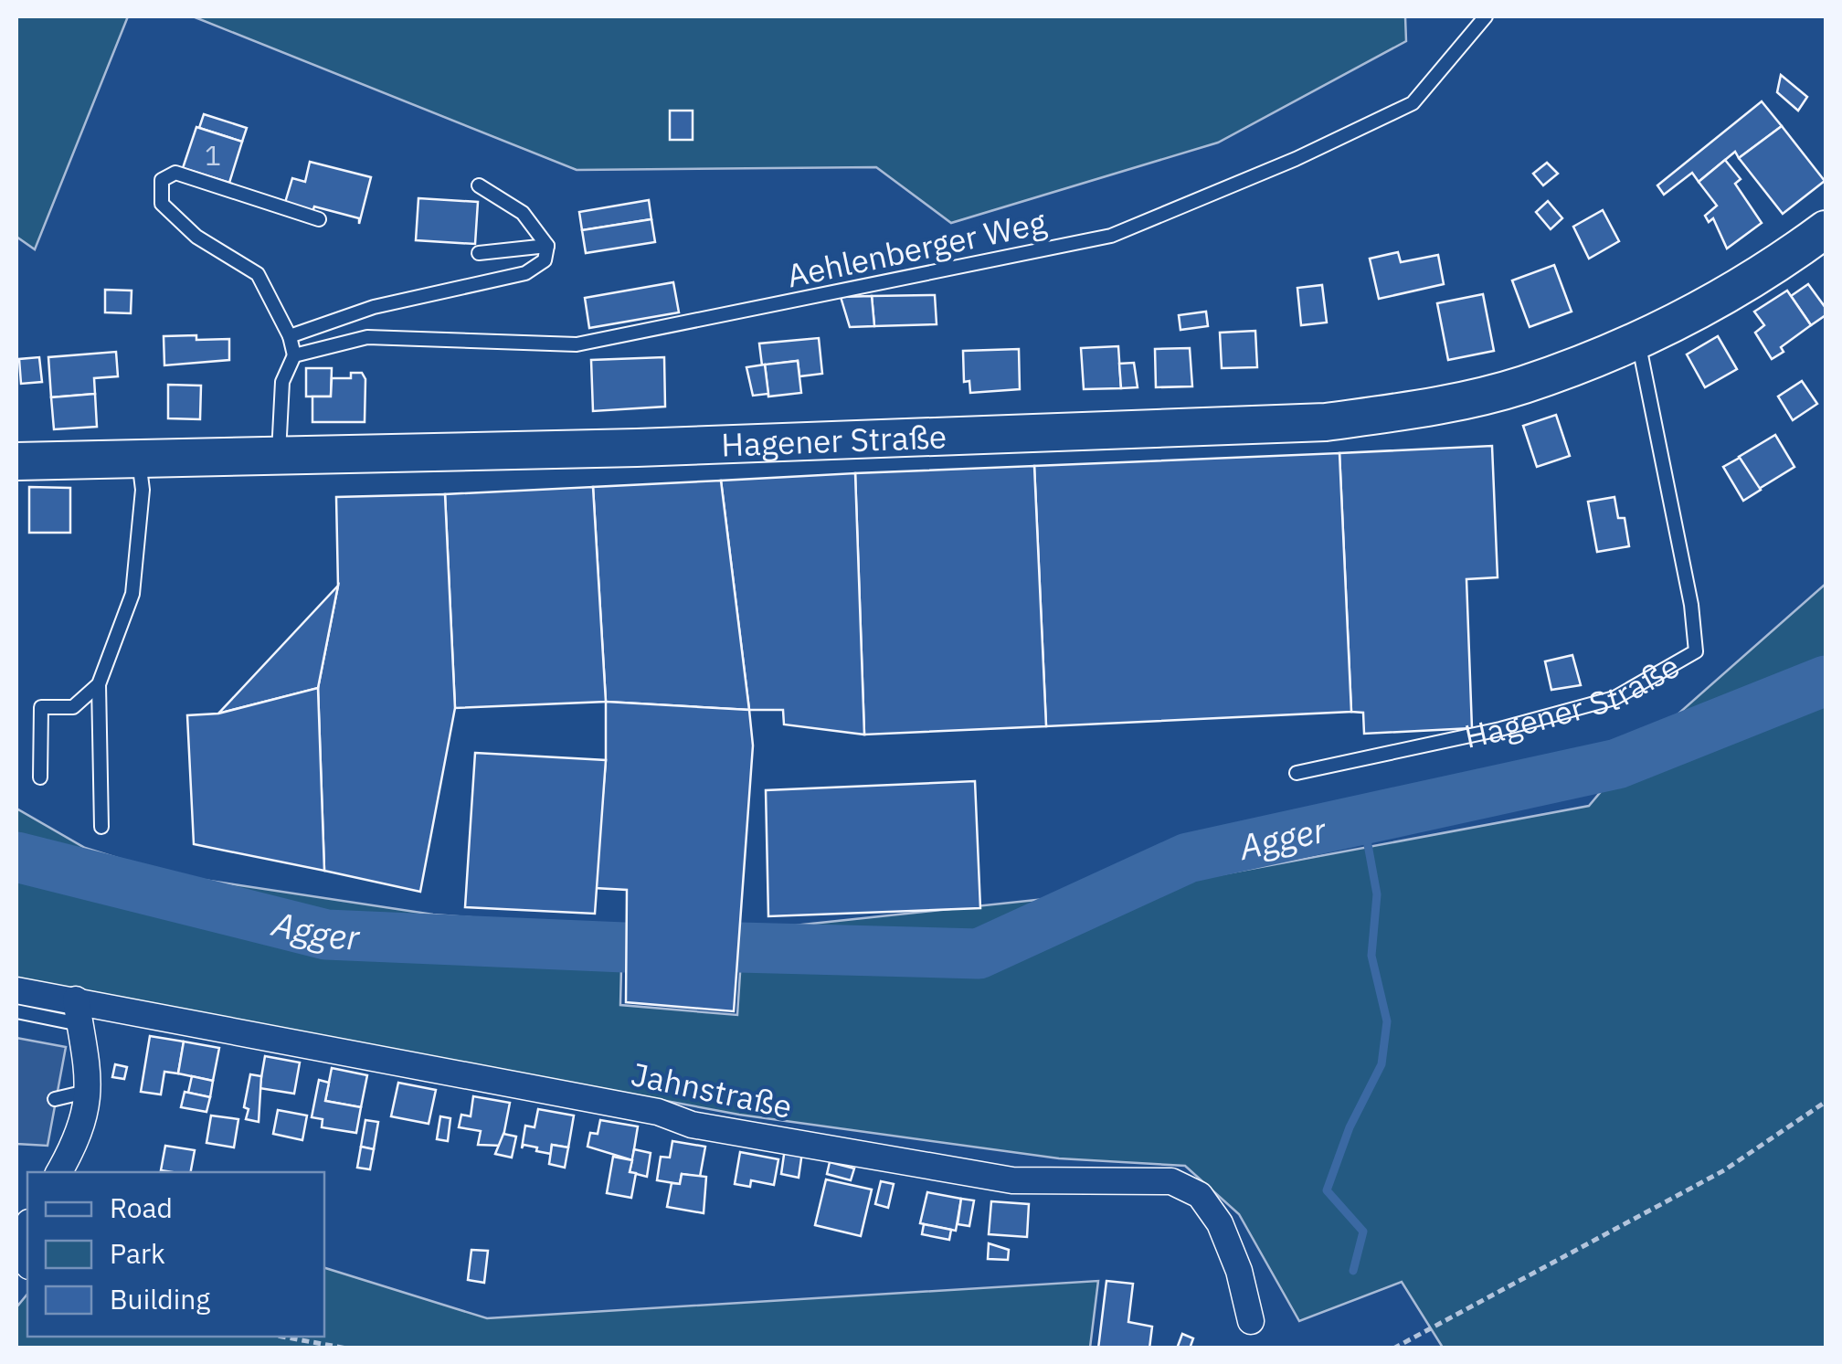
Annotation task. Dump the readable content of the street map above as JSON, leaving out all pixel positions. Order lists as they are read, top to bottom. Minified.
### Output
{"streets":{"main road":["Hagener Straße"],"street":["Jahnstraße"],"lane":["Aehlenberger Weg"]},"water":["Agger"],"house_numbers":["1"],"legend":["Road","Park","Building"]}
